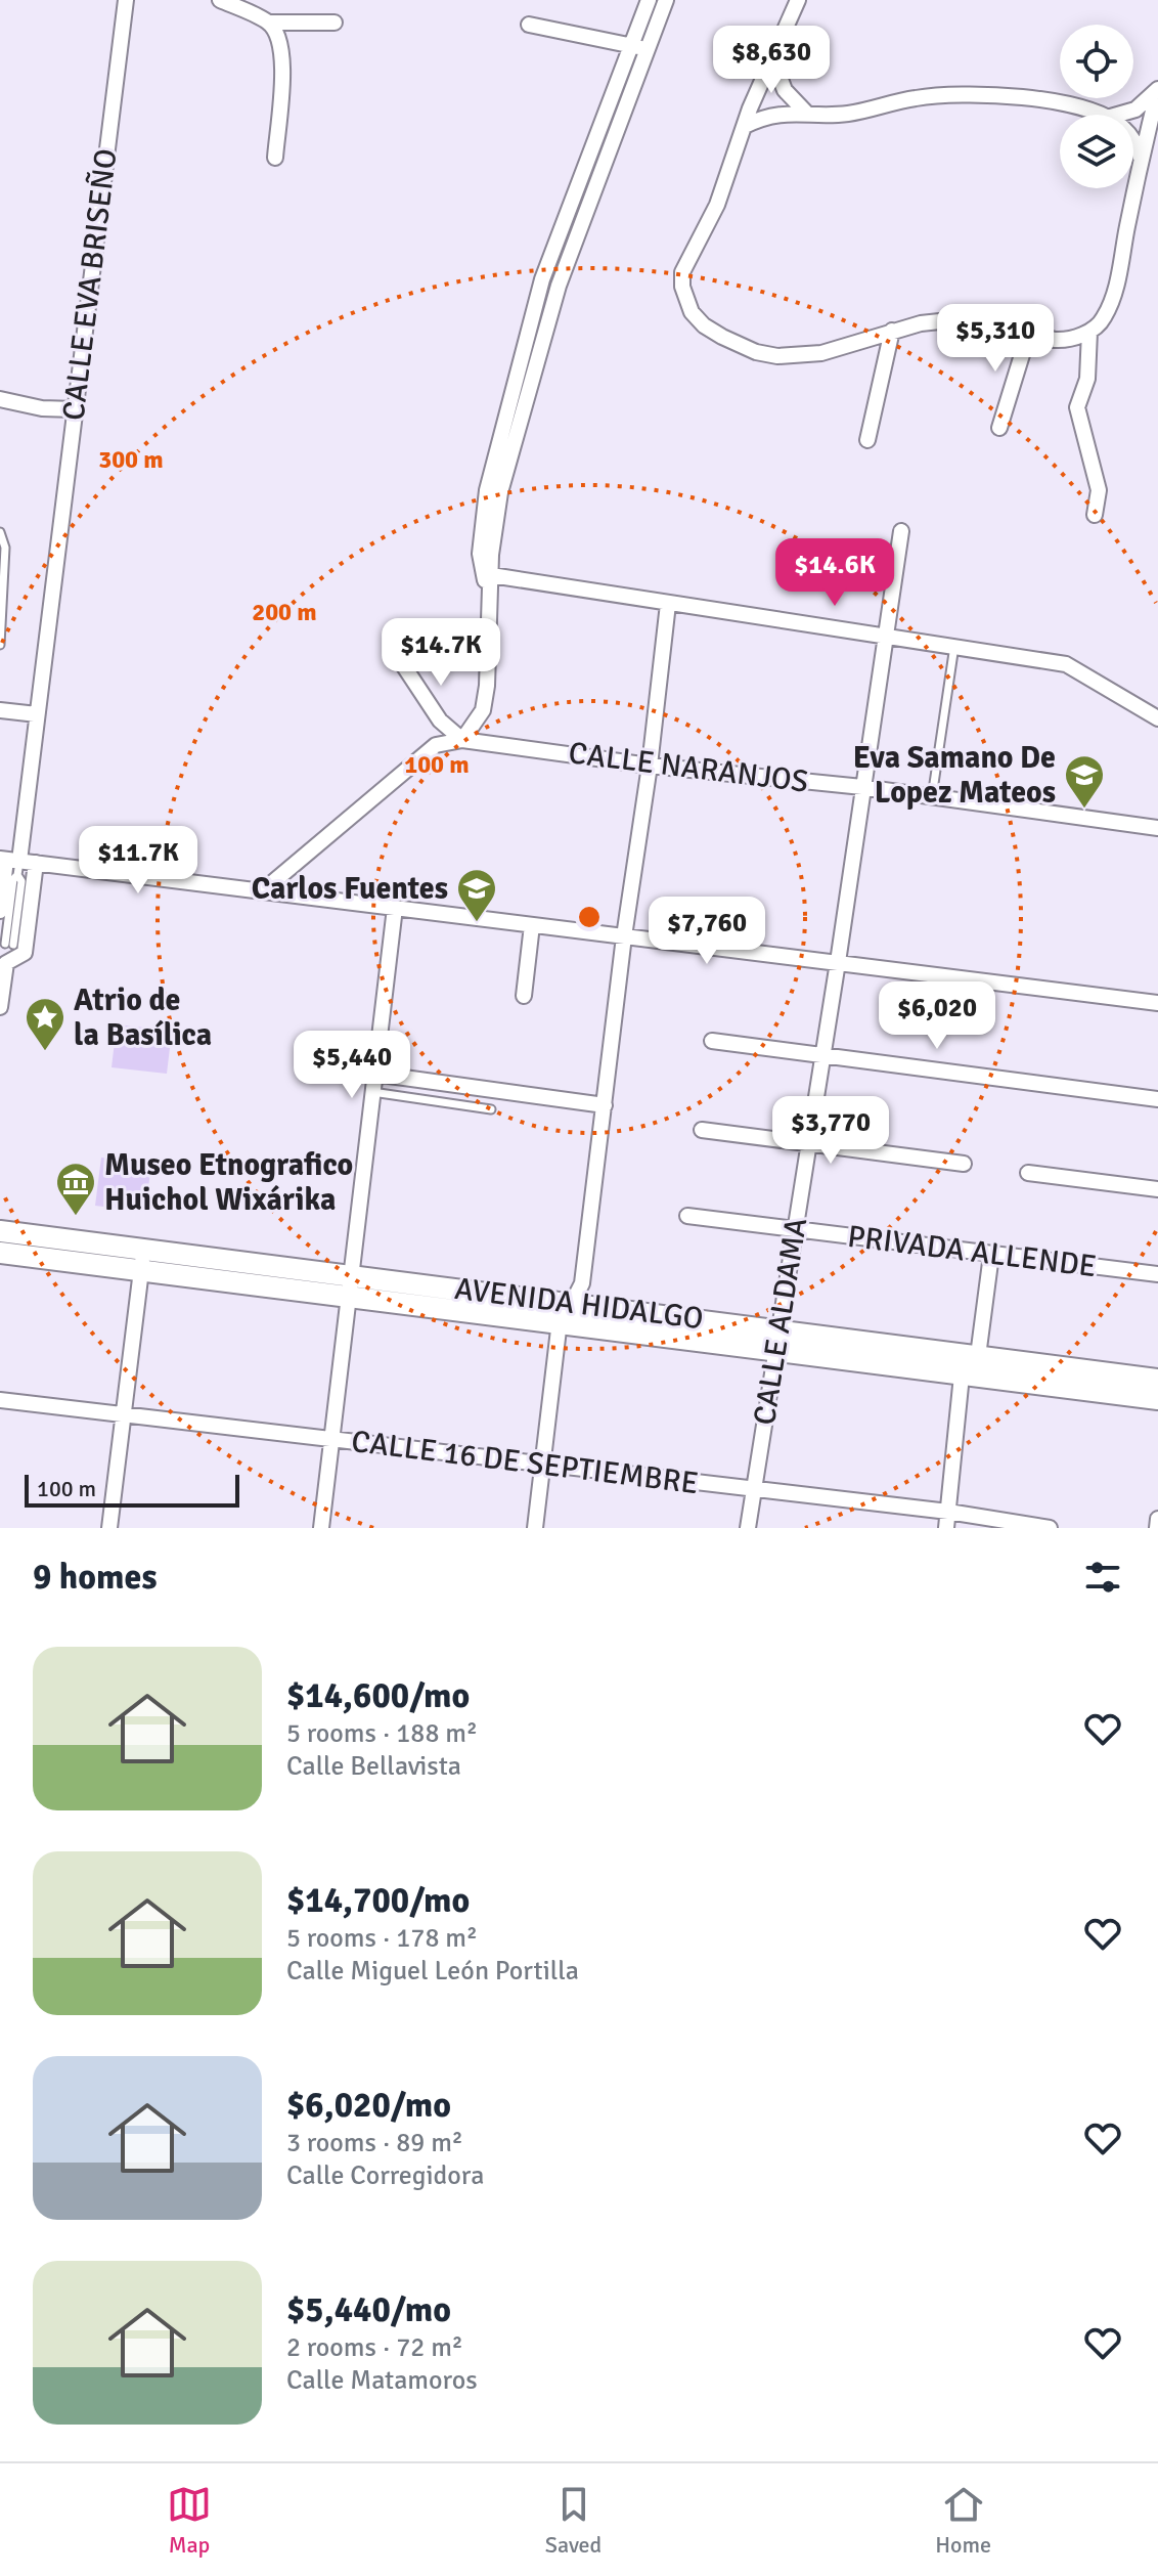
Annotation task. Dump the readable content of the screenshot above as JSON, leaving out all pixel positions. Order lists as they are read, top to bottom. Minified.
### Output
{"streets":{"main road":["AVENIDA HIDALGO"],"street":["CALLE EVA BRISEÑO","CALLE NARANJOS","PRIVADA ALLENDE","CALLE ALDAMA","CALLE 16 DE SEPTIEMBRE"]},"crossings":[["CALLE NARANJOS","CALLE ALDAMA"],["PRIVADA ALLENDE","CALLE ALDAMA"],["AVENIDA HIDALGO","CALLE ALDAMA"],["CALLE ALDAMA","CALLE 16 DE SEPTIEMBRE"]],"places":{"school or university":["Eva Samano De Lopez Mateos","Carlos Fuentes"],"place":["Atrio de la Basílica"],"museum":["Museo Etnografico Huichol Wixárika"]},"scale_bar":"100 m","page":{"price":["$8,630","$5,310","$14.6K","$14.7K","$11.7K","$7,760","$6,020","$5,440","$3,770"],"scale":"100 m","heading":"9 homes","list":[{"name":"$14,600/mo","note":"5 rooms · 188 m² · Calle Bellavista"},{"name":"$14,700/mo","note":"5 rooms · 178 m² · Calle Miguel León Portilla"},{"name":"$6,020/mo","note":"3 rooms · 89 m² · Calle Corregidora"},{"name":"$5,440/mo","note":"2 rooms · 72 m² · Calle Matamoros"}],"tabs":["Map","Saved","Home"]},"rings":["300 m","200 m","100 m"]}
